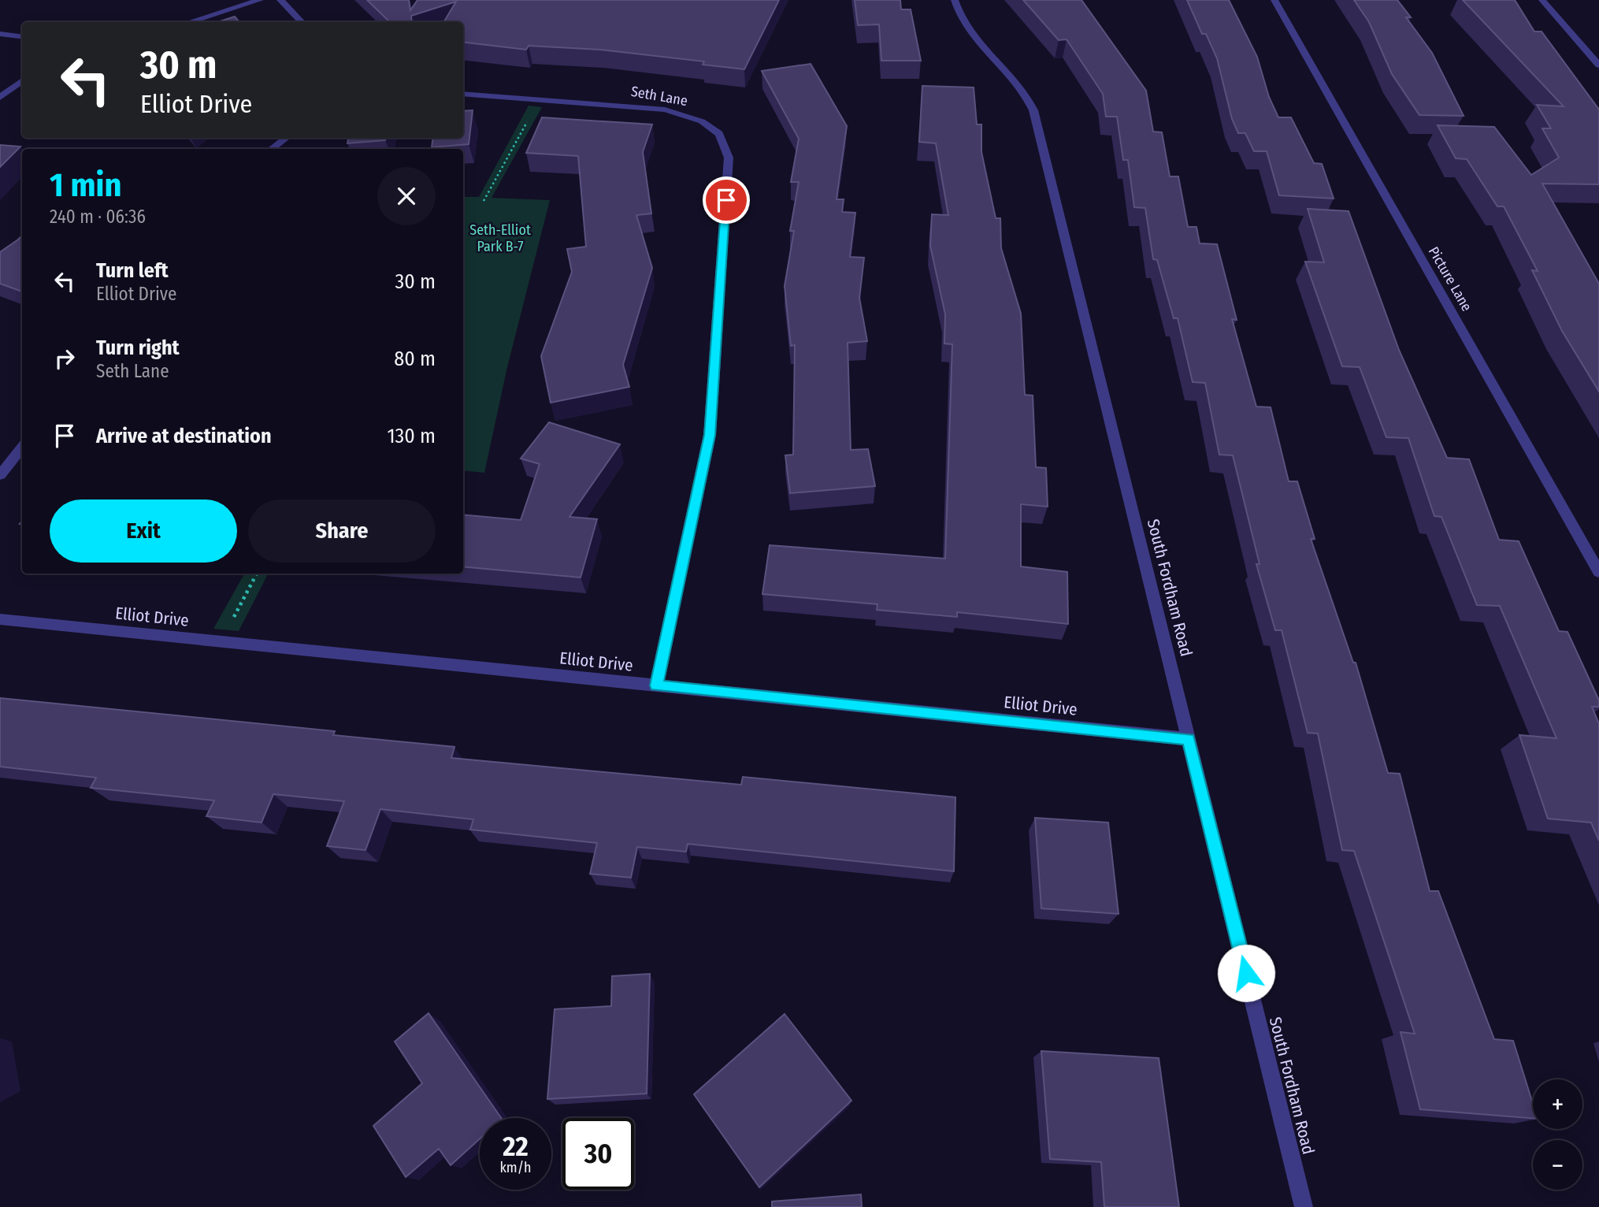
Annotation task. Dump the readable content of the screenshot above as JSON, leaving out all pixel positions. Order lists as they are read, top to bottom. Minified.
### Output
{"streets":{"street":["Seth Lane","Picture Lane","South Fordham Road","Elliot Drive"]},"crossings":[["Seth Lane","Elliot Drive"],["South Fordham Road","Elliot Drive"]],"parks":["Seth-Elliot Park B-7"],"page":{"turn":["30 m","Elliot Drive"],"heading":["1 min","240 m · 06:36"],"list":[{"name":"Turn left","note":"Elliot Drive","value":"30 m"},{"name":"Turn right","note":"Seth Lane","value":"80 m"},{"name":"Arrive at destination","value":"130 m"}],"buttons":["Exit","Share"],"map_buttons":["+","−"],"speed":"22 km/h","limit":"30"}}
